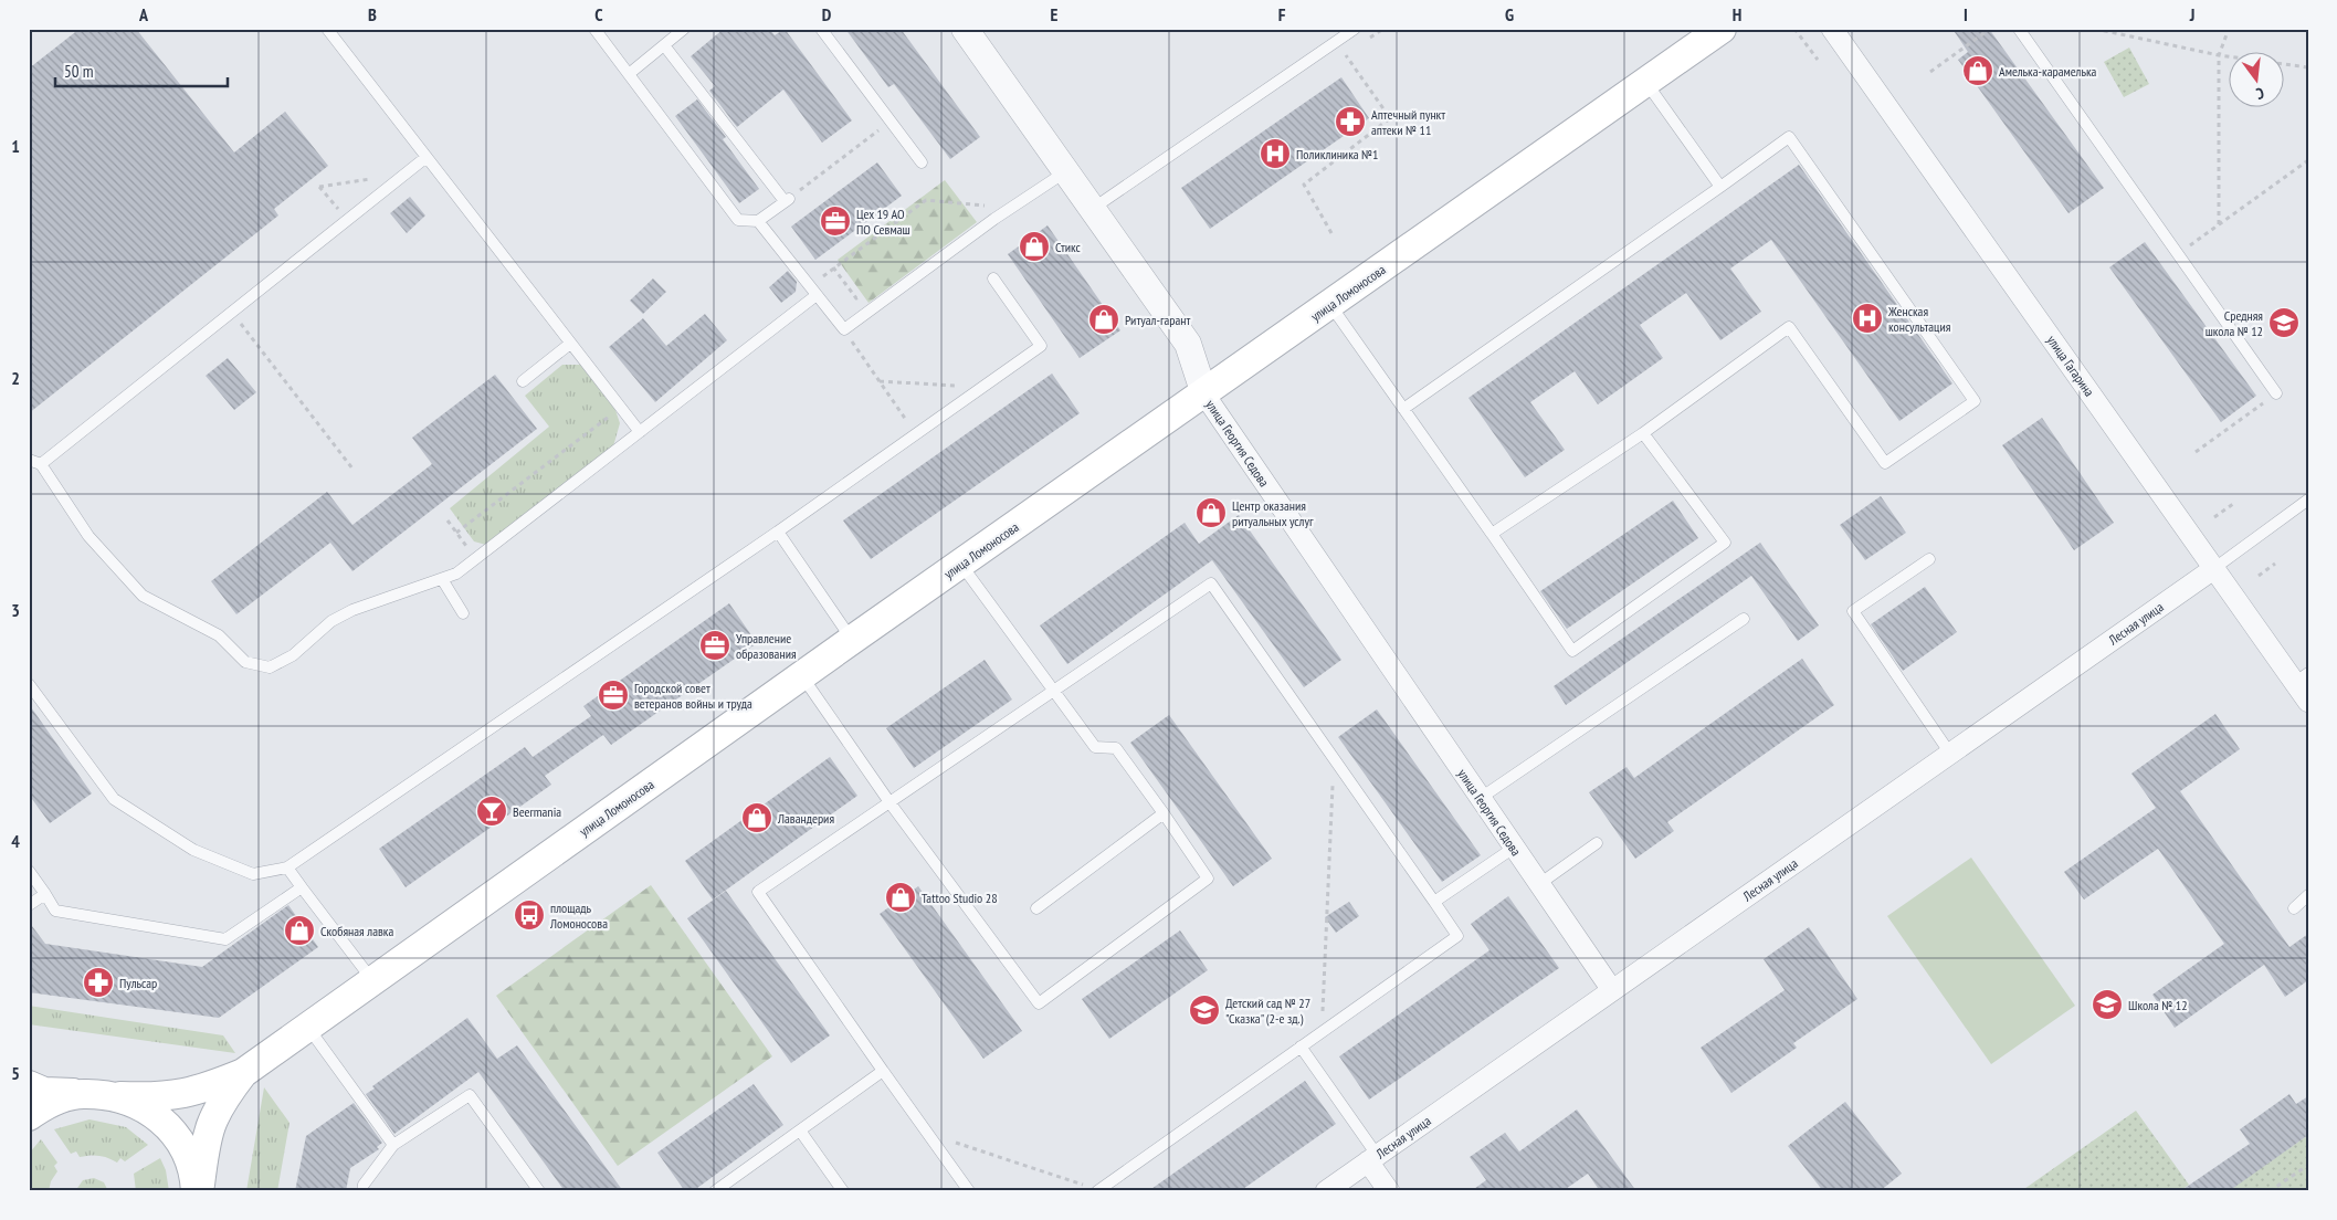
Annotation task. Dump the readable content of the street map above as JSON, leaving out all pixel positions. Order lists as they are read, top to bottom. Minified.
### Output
{"streets":{"main road":["улица Ломоносова"],"street":["улица Гагарина","улица Георгия Седова","Лесная улица"]},"crossings":[["улица Ломоносова","улица Георгия Седова"],["улица Гагарина","Лесная улица"],["улица Георгия Седова","Лесная улица"]],"places":{"shop":["Амелька-карамелька","Стикс","Ритуал-гарант","Центр оказания ритуальных услуг","Лавандерия","Tattoo Studio 28","Скобяная лавка"],"pharmacy":["Аптечный пункт аптеки № 11","Пульсар"],"hospital":["Поликлиника №1","Женская консультация"],"office":["Цех 19 АО ПО Севмаш","Управление образования","Городской совет ветеранов войны и труда"],"school or university":["Средняя школа № 12","Школа № 12","Детский сад № 27 \"Сказка\" (2-е зд.)"],"bar":["Beermania"],"bus stop":["площадь Ломоносова"]},"scale_bar":"50 m","north":"bottom","grid":{"columns":["A","B","C","D","E","F","G","H","I","J"],"rows":["1","2","3","4","5"]}}
